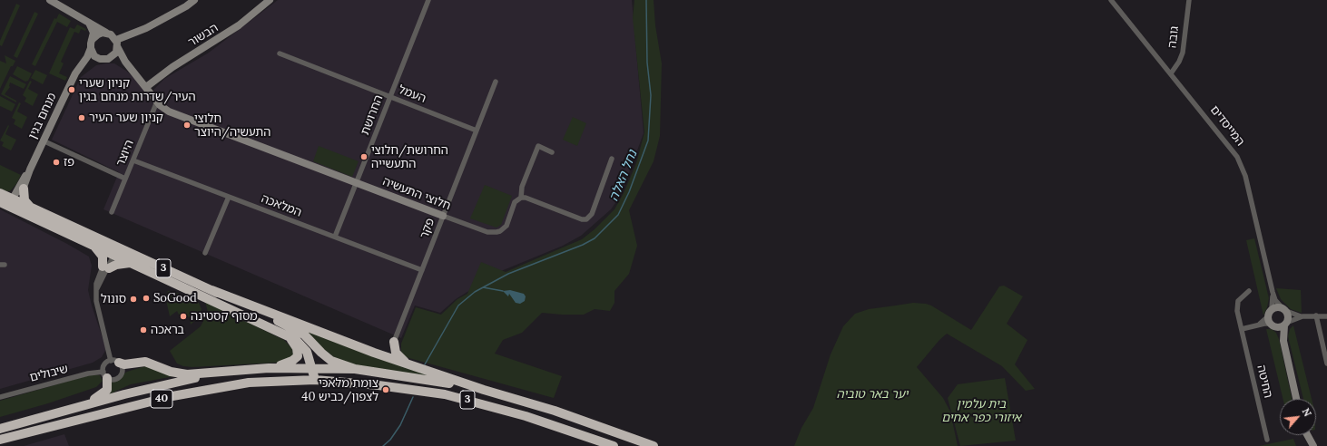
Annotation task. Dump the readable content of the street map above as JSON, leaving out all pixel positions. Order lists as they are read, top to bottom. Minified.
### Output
{"streets":{"highway":["3","40"],"street":["הבשור","גובה","העמל","החרושת","מנחם בגין","המייסדים","היוצר","חלוצי התעשיה","המלאכה","פקר","שיבולים","החיטה"]},"crossings":[["הבשור","חלוצי התעשיה"],["גובה","המייסדים"],["העמל","החרושת"],["העמל","פקר"],["החרושת","חלוצי התעשיה"],["החרושת","המלאכה"],["מנחם בגין","חלוצי התעשיה"],["מנחם בגין","3"],["היוצר","חלוצי התעשיה"],["היוצר","המלאכה"],["חלוצי התעשיה","פקר"],["המלאכה","פקר"],["3","40"]],"water":["נחל האלה"],"parks":["יער באר טוביה","בית עלמין איזורי כפר אחים"],"places":["קניון שערי העיר/שדרות מנחם בגין","קניון שער העיר","חלוצי התעשיה/היוצר","החרושת/חלוצי התעשייה","פז","SoGood","סונול","מסוף קסטינה","בראכה","צומת מלאכי לצפון/כביש 40"],"north":"top right"}
